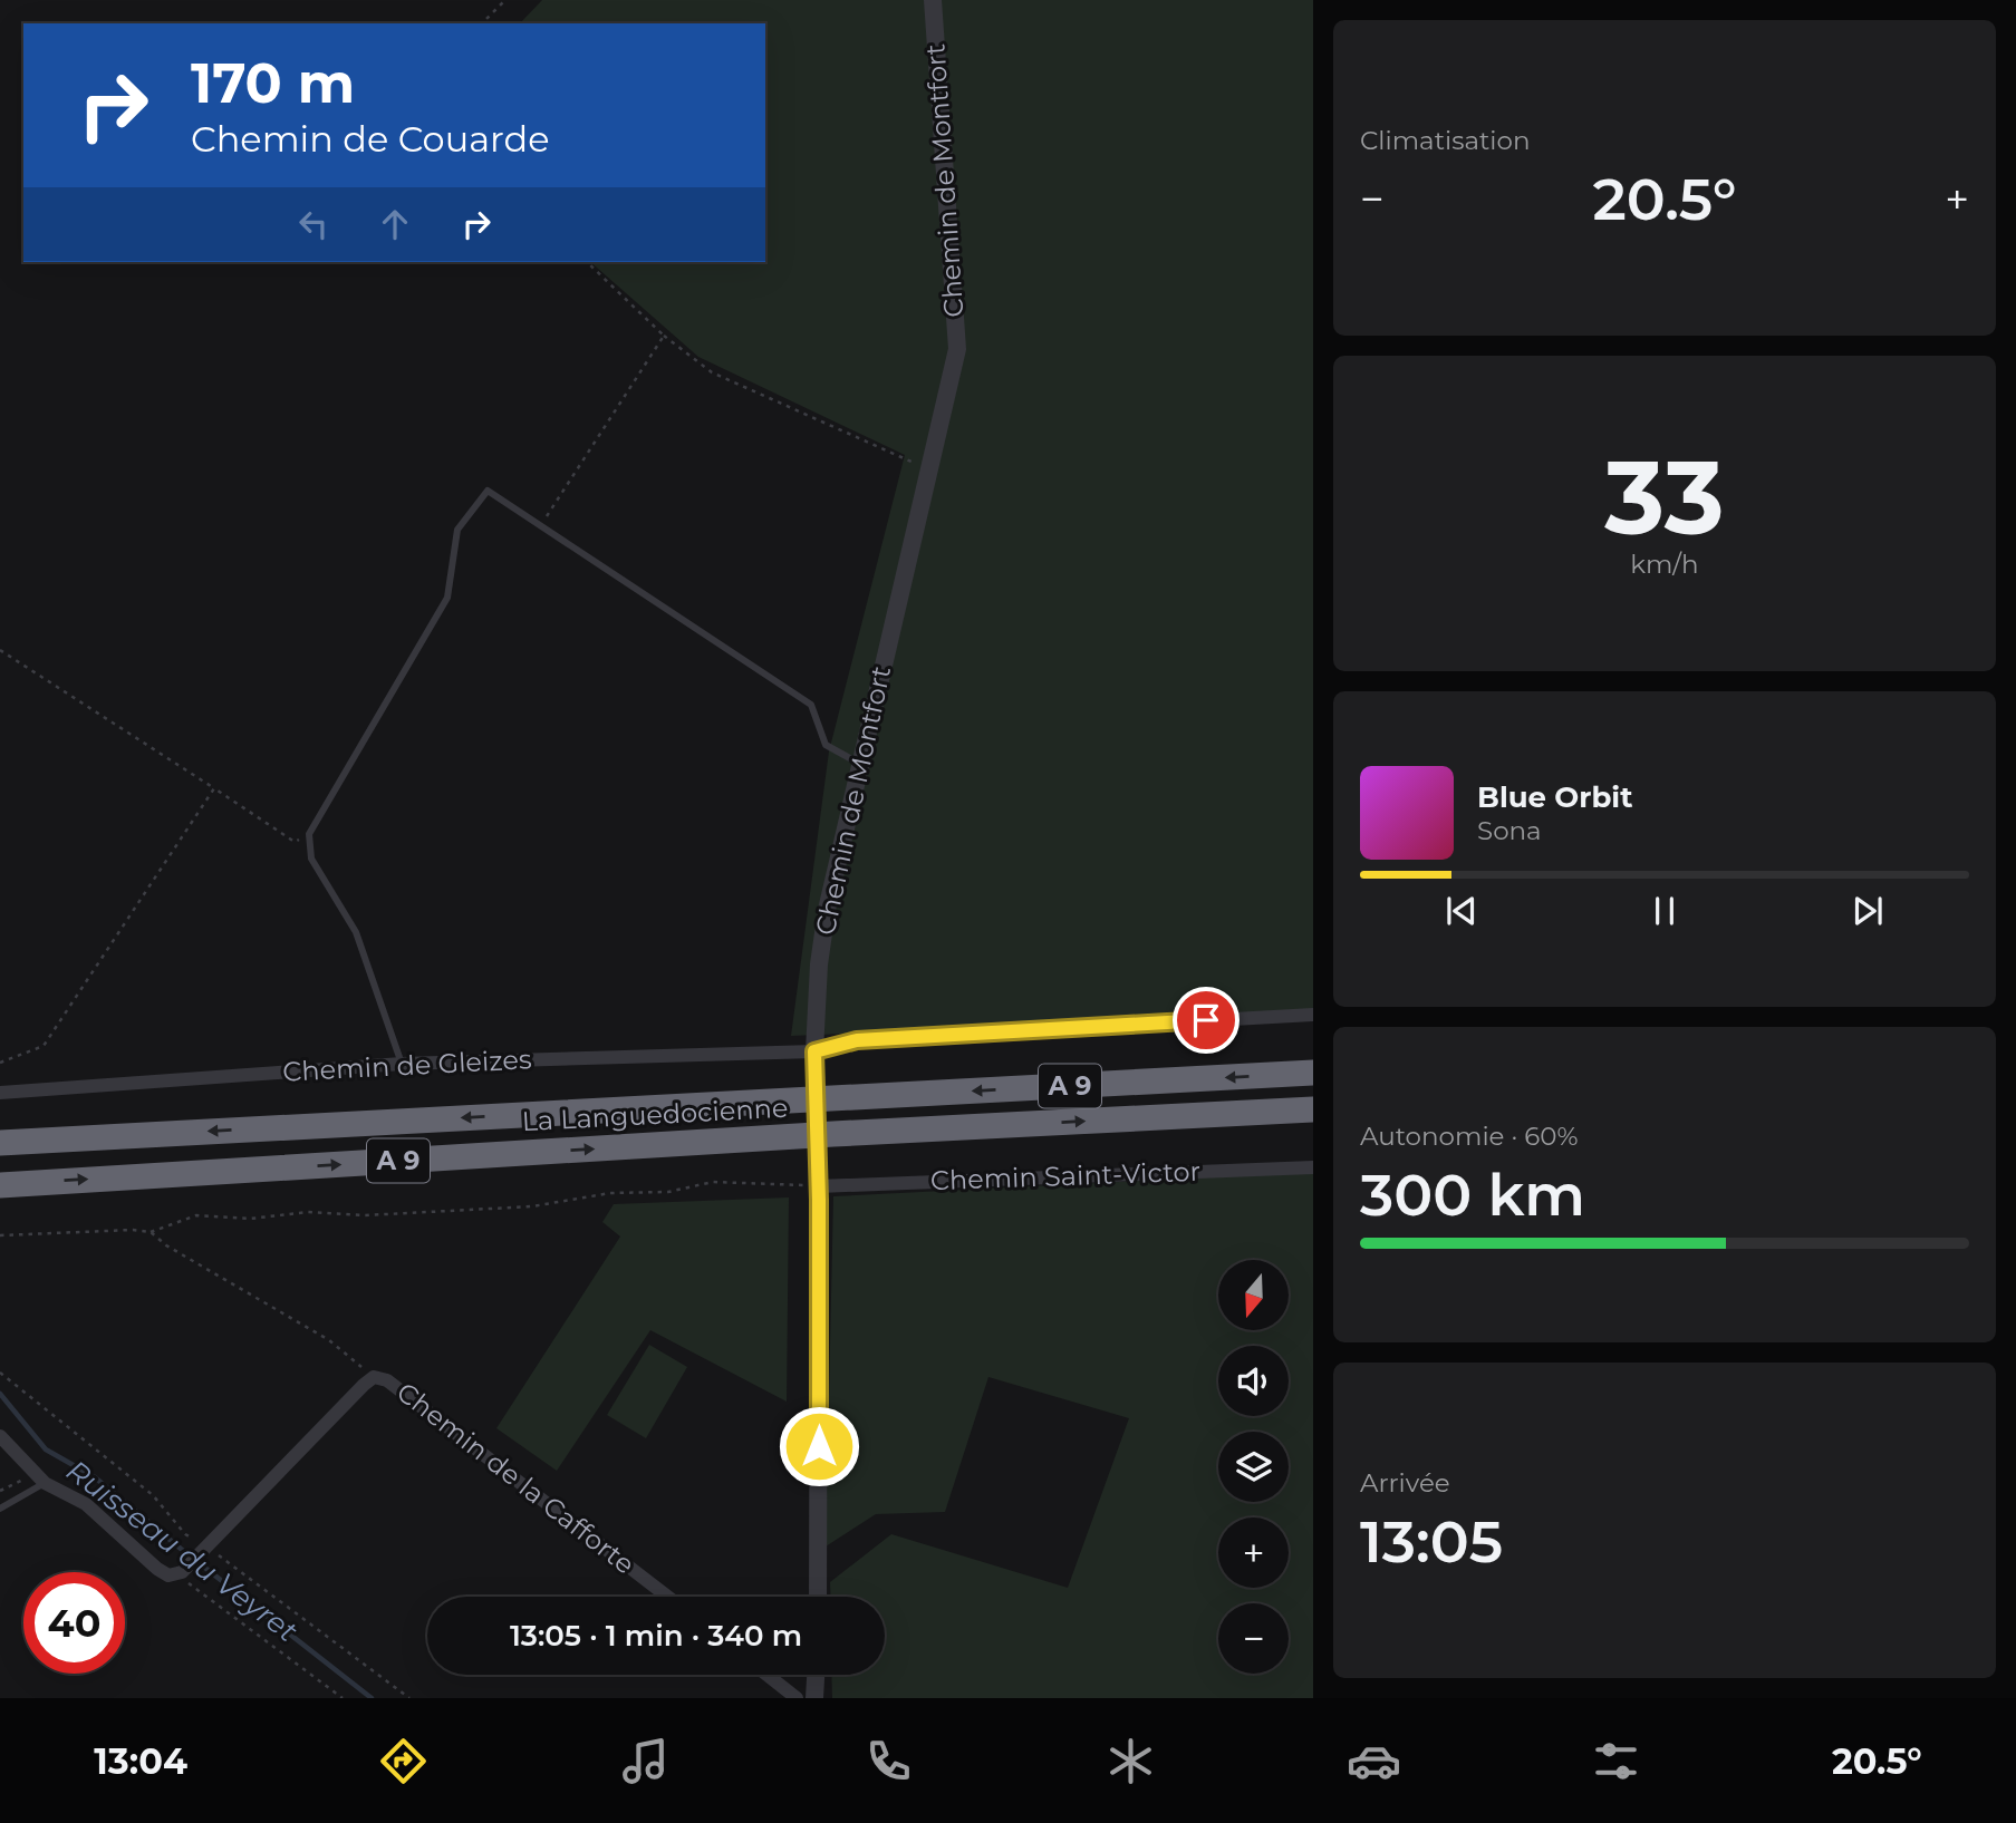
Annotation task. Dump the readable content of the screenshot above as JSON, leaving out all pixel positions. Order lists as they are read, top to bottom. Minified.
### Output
{"streets":{"highway":["A 9","La Languedocienne"],"street":["Chemin de Montfort","Chemin de Gleizes","Chemin Saint-Victor","Chemin de la Cafforte"]},"crossings":[["Chemin de Montfort","Chemin de Gleizes"],["Chemin de Montfort","Chemin Saint-Victor"]],"water":["Ruisseau du Veyret"],"north":"bottom","page":{"tile":["Climatisation",["33","km/h"],["Autonomie · 60%","300 km"],["Arrivée","13:05"]],"turn":["170 m","Chemin de Couarde"],"heat":["−","20.5°","+"],"song":["Blue Orbit","Sona"],"map_buttons":["+","−"],"limit":"40","trip":"13:05 · 1 min · 340 m","tabs":["13:04","20.5°"]}}
